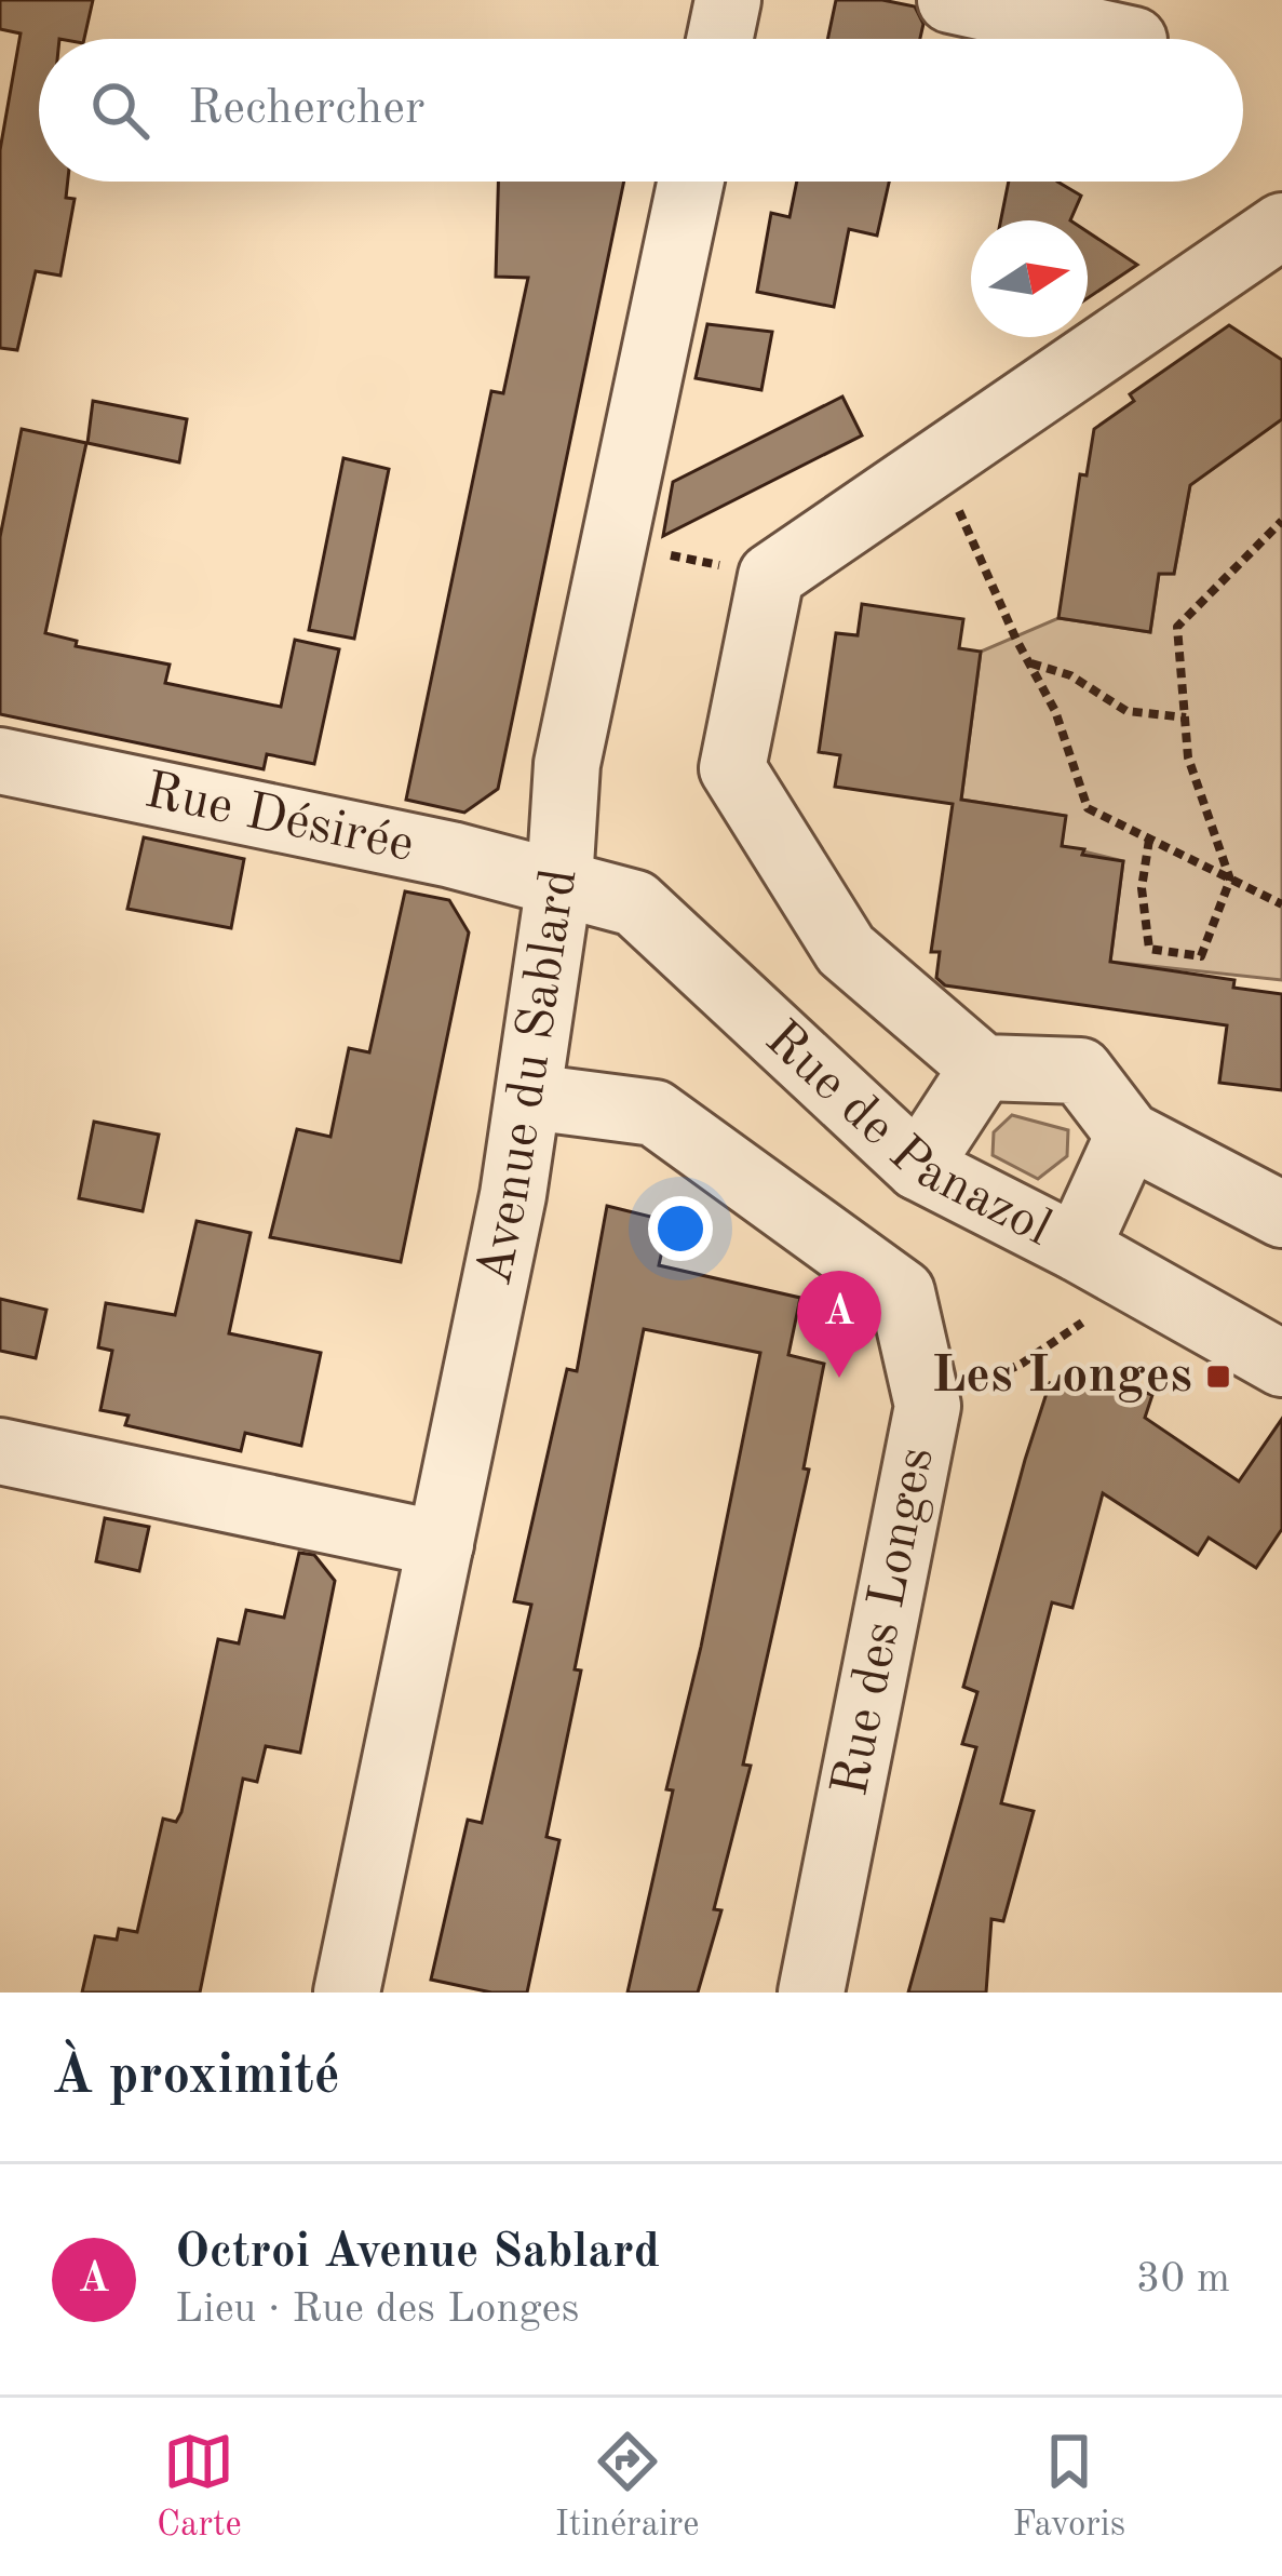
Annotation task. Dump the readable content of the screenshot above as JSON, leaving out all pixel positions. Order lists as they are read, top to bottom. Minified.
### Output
{"streets":{"street":["Rue Désirée","Avenue du Sablard","Rue de Panazol","Rue des Longes"]},"crossings":[["Rue Désirée","Avenue du Sablard"],["Rue Désirée","Rue de Panazol"],["Avenue du Sablard","Rue de Panazol"],["Avenue du Sablard","Rue des Longes"]],"places":{"transit":["Les Longes"]},"north":"right","page":{"search":"Rechercher","pins":"A","heading":"À proximité","list":[{"mark":"A","name":"Octroi Avenue Sablard","note":"Lieu · Rue des Longes","value":"30 m"}],"nav":["Carte","Itinéraire","Favoris"]}}
